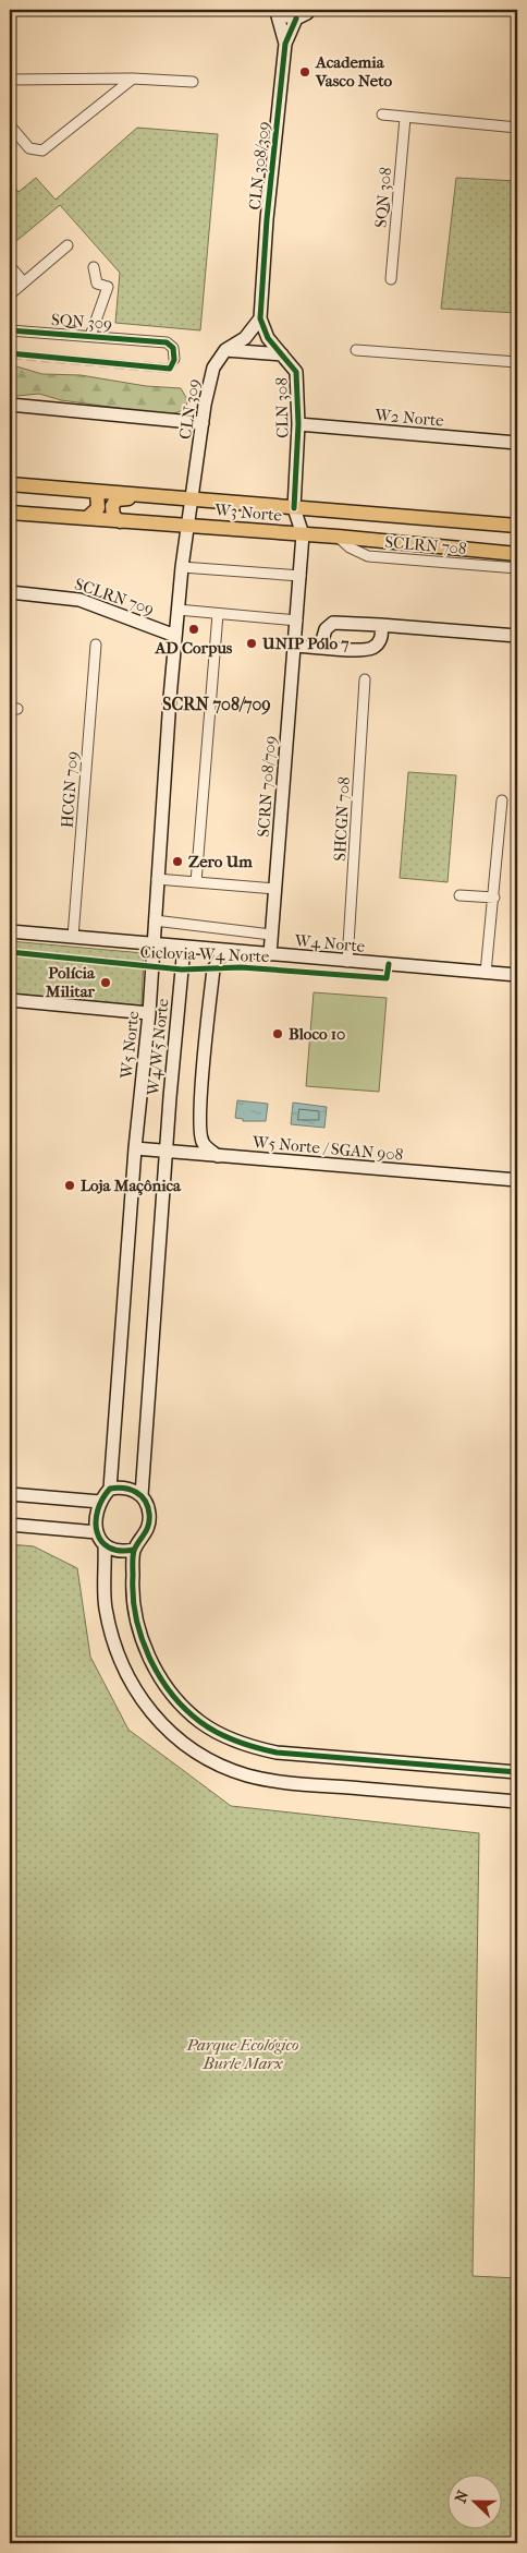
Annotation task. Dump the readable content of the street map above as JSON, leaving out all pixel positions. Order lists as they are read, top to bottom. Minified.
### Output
{"streets":{"main road":["W3 Norte"],"street":["CLN 308/309","SQN 308","SQN 309","CLN 308","CLN 309","W2 Norte","SCLRN 708","SCLRN 709","SCRN 708/709","HCGN 709","SHCGN 708","W4 Norte","W5 Norte","W4/W5 Norte","W5 Norte / SGAN 908"],"cycle path":["Ciclovia W4 Norte"]},"crossings":[["CLN 308/309","CLN 308"],["CLN 308","W2 Norte"],["CLN 308","W3 Norte"],["CLN 308","SCRN 708/709"],["CLN 309","W3 Norte"],["W3 Norte","SCLRN 708"],["W3 Norte","SCRN 708/709"],["SCRN 708/709","W4 Norte"],["HCGN 709","W4 Norte"],["SHCGN 708","W4 Norte"],["W4 Norte","W5 Norte"],["W4 Norte","W4/W5 Norte"],["W5 Norte","W4/W5 Norte"],["W5 Norte","W5 Norte / SGAN 908"],["W4/W5 Norte","W5 Norte / SGAN 908"]],"districts":["SCRN 708/709"],"parks":["Parque Ecológico Burle Marx"],"places":["Academia Vasco Neto","AD Corpus","UNIP Pólo 7","Zero Um","Polícia Militar","Bloco 10","Loja Maçônica"],"north":"left"}
